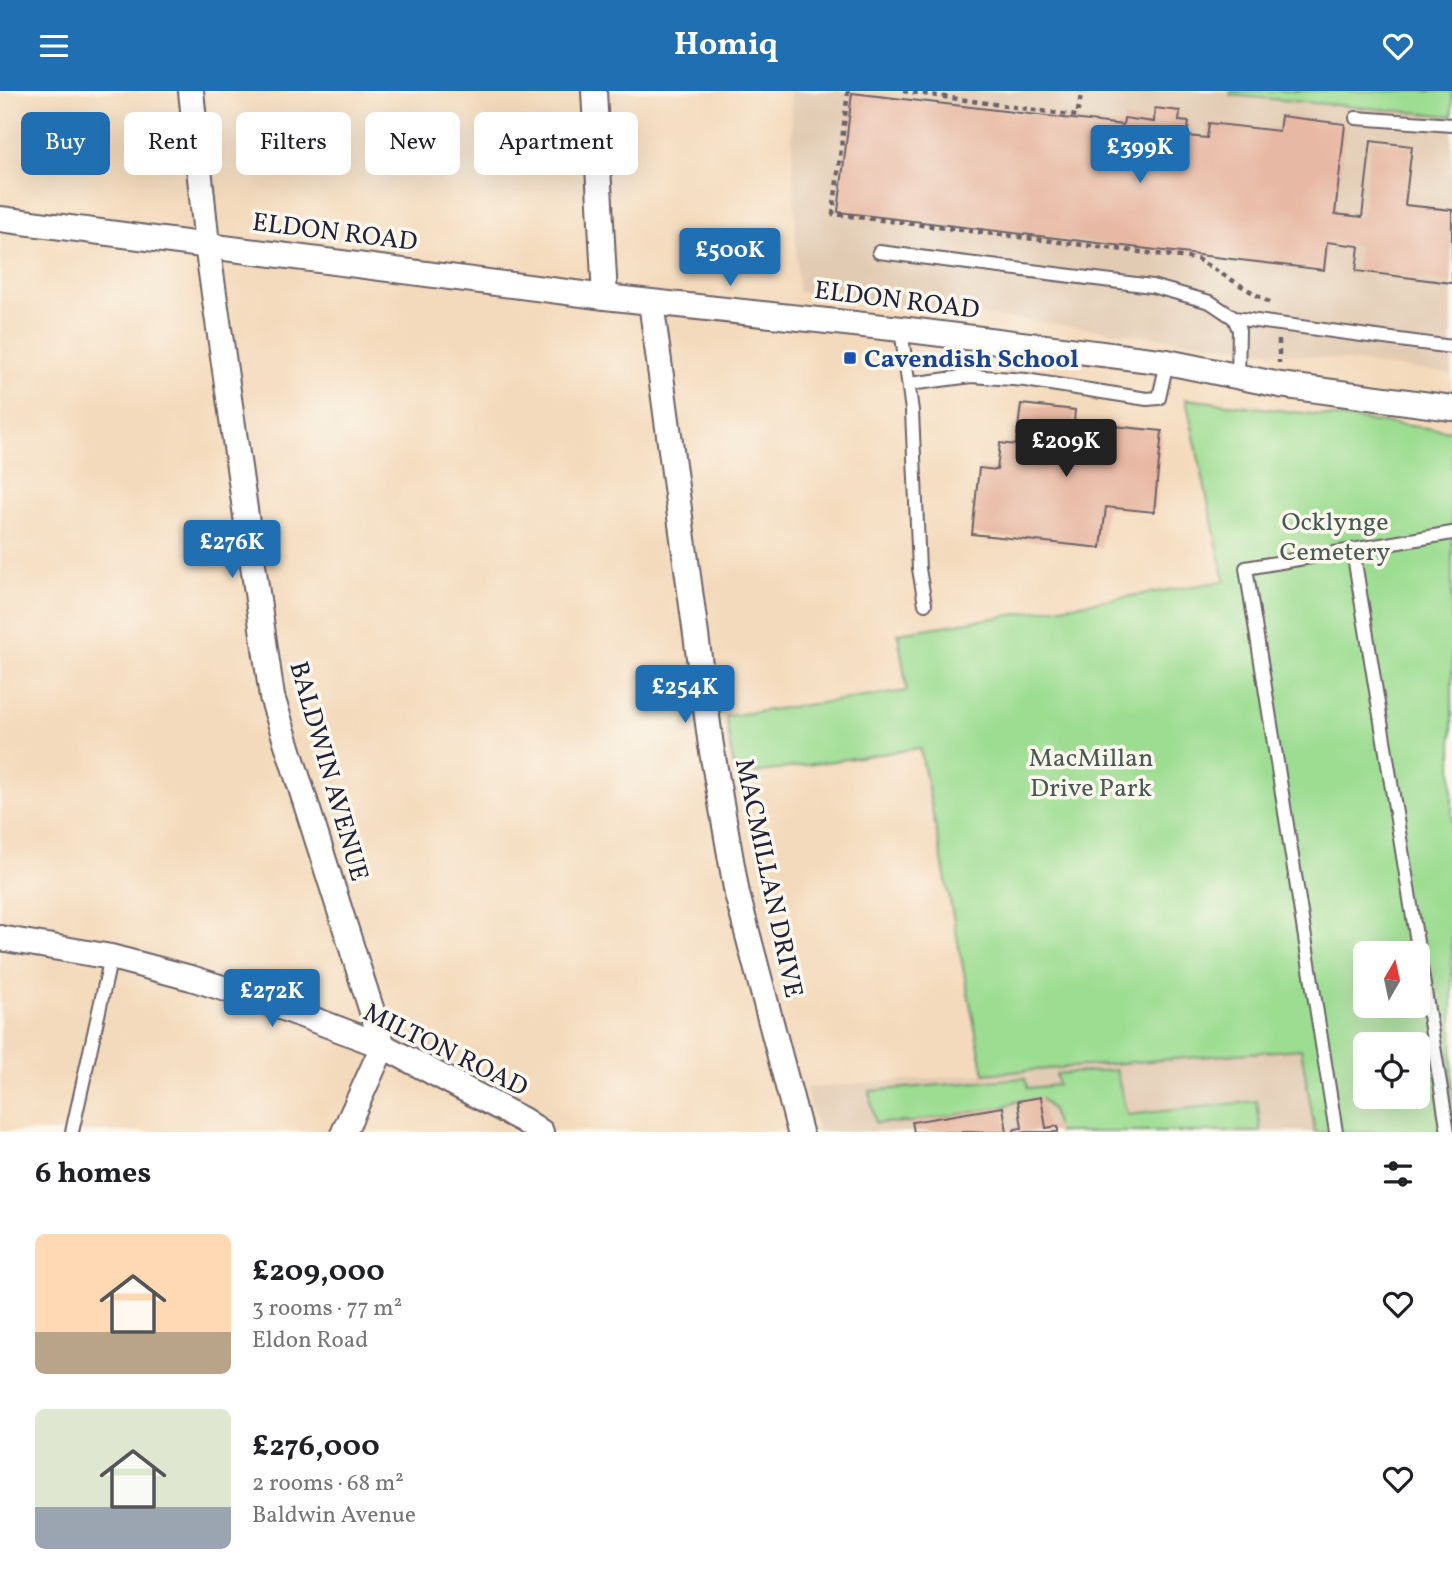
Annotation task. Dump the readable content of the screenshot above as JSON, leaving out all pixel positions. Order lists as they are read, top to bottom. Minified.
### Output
{"streets":{"street":["ELDON ROAD","BALDWIN AVENUE","MACMILLAN DRIVE","MILTON ROAD"]},"crossings":[["ELDON ROAD","BALDWIN AVENUE"],["ELDON ROAD","MACMILLAN DRIVE"],["BALDWIN AVENUE","MILTON ROAD"]],"parks":["Ocklynge Cemetery","MacMillan Drive Park"],"places":{"transit":["Cavendish School"]},"north":"top","page":{"header":"Homiq","chip":["Buy","Rent","Filters","New","Apartment"],"price":["£399K","£500K","£209K","£276K","£254K","£272K"],"heading":"6 homes","list":[{"name":"£209,000","note":"3 rooms · 77 m² · Eldon Road"},{"name":"£276,000","note":"2 rooms · 68 m² · Baldwin Avenue"}]}}
